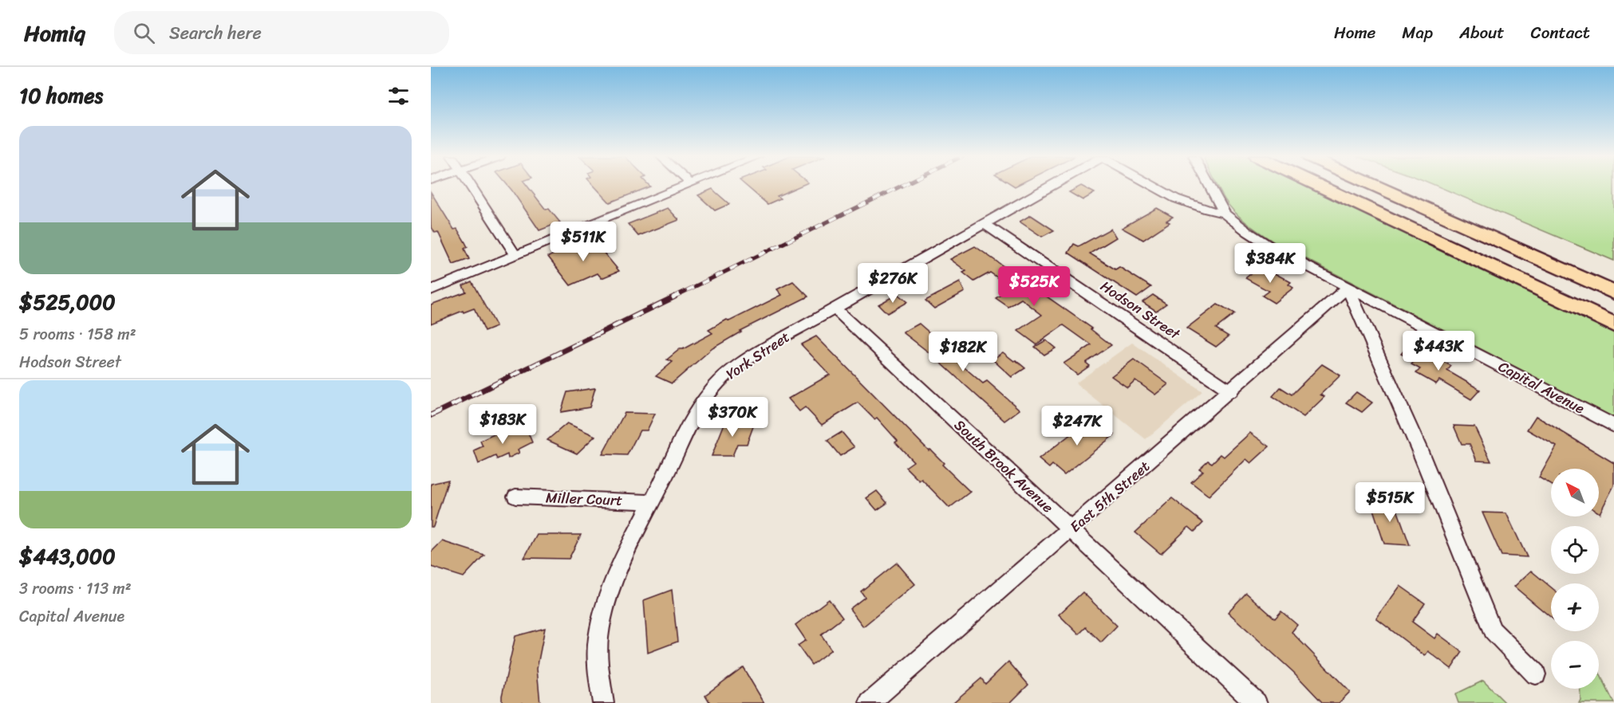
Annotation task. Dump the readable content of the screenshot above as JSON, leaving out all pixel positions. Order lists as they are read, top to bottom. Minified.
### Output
{"streets":{"street":["Hodson Street","York Street","Capital Avenue","South Brook Avenue","East 5th Street","Miller Court"]},"crossings":[["Hodson Street","York Street"],["Hodson Street","East 5th Street"],["York Street","South Brook Avenue"],["York Street","Miller Court"],["Capital Avenue","East 5th Street"],["South Brook Avenue","East 5th Street"]],"north":"top left","page":{"header":"Homiq","search":"Search here","nav":["Home","Map","About","Contact"],"heading":"10 homes","list":[{"name":"$525,000","note":"5 rooms · 158 m² · Hodson Street"},{"name":"$443,000","note":"3 rooms · 113 m² · Capital Avenue"}],"price":["$511K","$384K","$276K","$525K","$443K","$182K","$370K","$183K","$247K","$515K"],"map_buttons":["+","−"]}}
